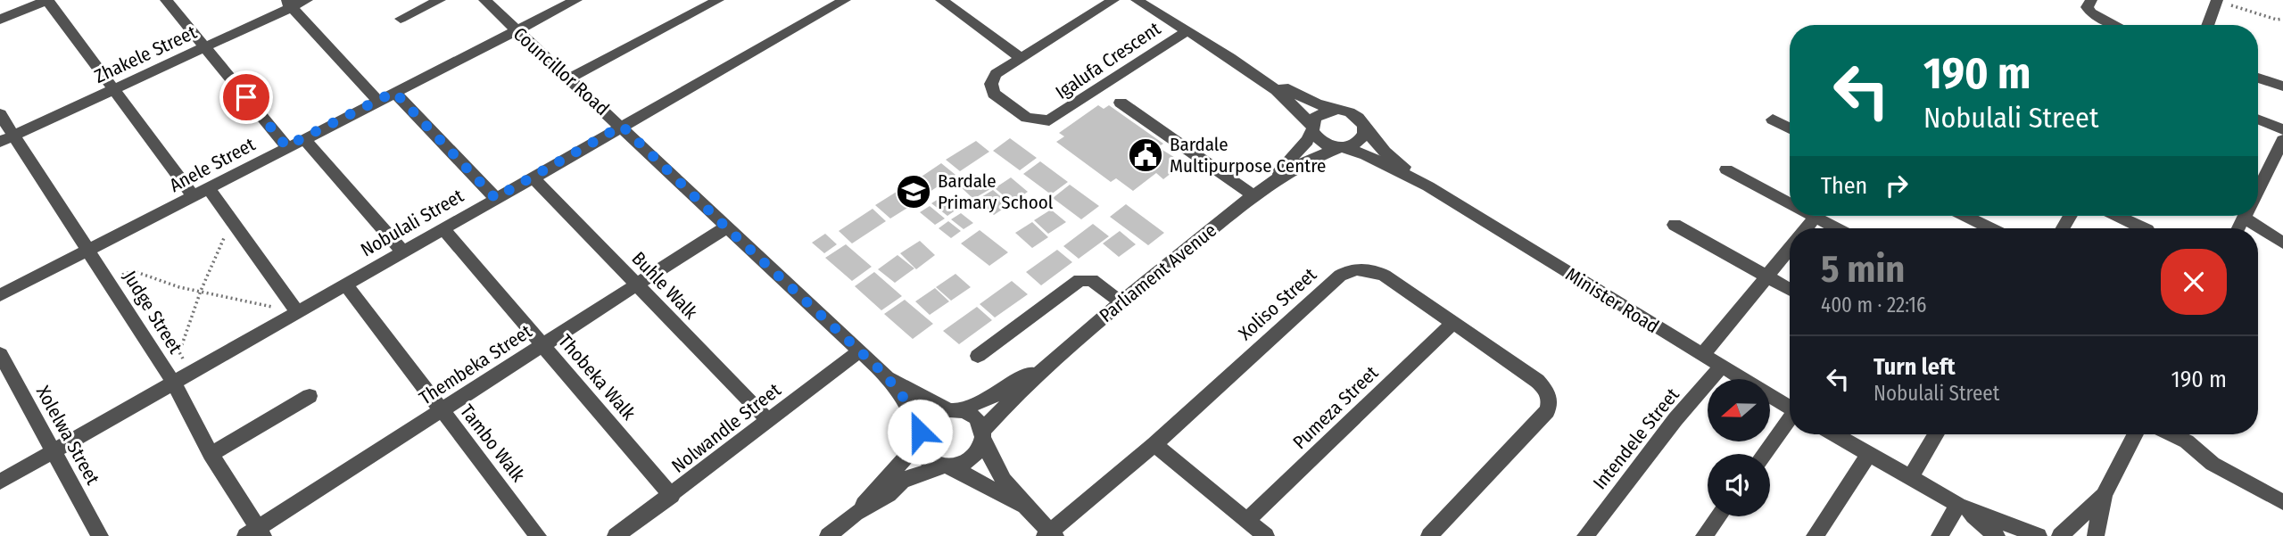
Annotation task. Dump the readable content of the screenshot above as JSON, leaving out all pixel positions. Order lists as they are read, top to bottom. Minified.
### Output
{"streets":{"street":["Zhakele Street","Igalufa Crescent","Councillor Road","Anele Street","Nobulali Street","Parliament Avenue","Buhle Walk","Minister Road","Xoliso Street","Judge Street","Thembeka Street","Thobeka Walk","Pumeza Street","Nolwandle Street","Xolelwa Street","Intendele Street","Tambo Walk"]},"crossings":[["Zhakele Street","Judge Street"],["Councillor Road","Anele Street"],["Councillor Road","Nobulali Street"],["Councillor Road","Parliament Avenue"],["Councillor Road","Thembeka Street"],["Councillor Road","Nolwandle Street"],["Anele Street","Judge Street"],["Nobulali Street","Buhle Walk"],["Nobulali Street","Judge Street"],["Nobulali Street","Thobeka Walk"],["Nobulali Street","Xolelwa Street"],["Nobulali Street","Tambo Walk"],["Parliament Avenue","Minister Road"],["Buhle Walk","Thembeka Street"],["Buhle Walk","Nolwandle Street"],["Minister Road","Intendele Street"],["Xoliso Street","Pumeza Street"],["Judge Street","Thembeka Street"],["Thembeka Street","Thobeka Walk"],["Thembeka Street","Tambo Walk"],["Thobeka Walk","Nolwandle Street"]],"places":{"public building":["Bardale Multipurpose Centre"],"school or university":["Bardale Primary School"]},"north":"left","page":{"turn":["190 m","Nobulali Street"],"then":"Then","heading":["5 min","400 m · 22:16"],"list":[{"name":"Turn left","note":"Nobulali Street","value":"190 m"}]}}
